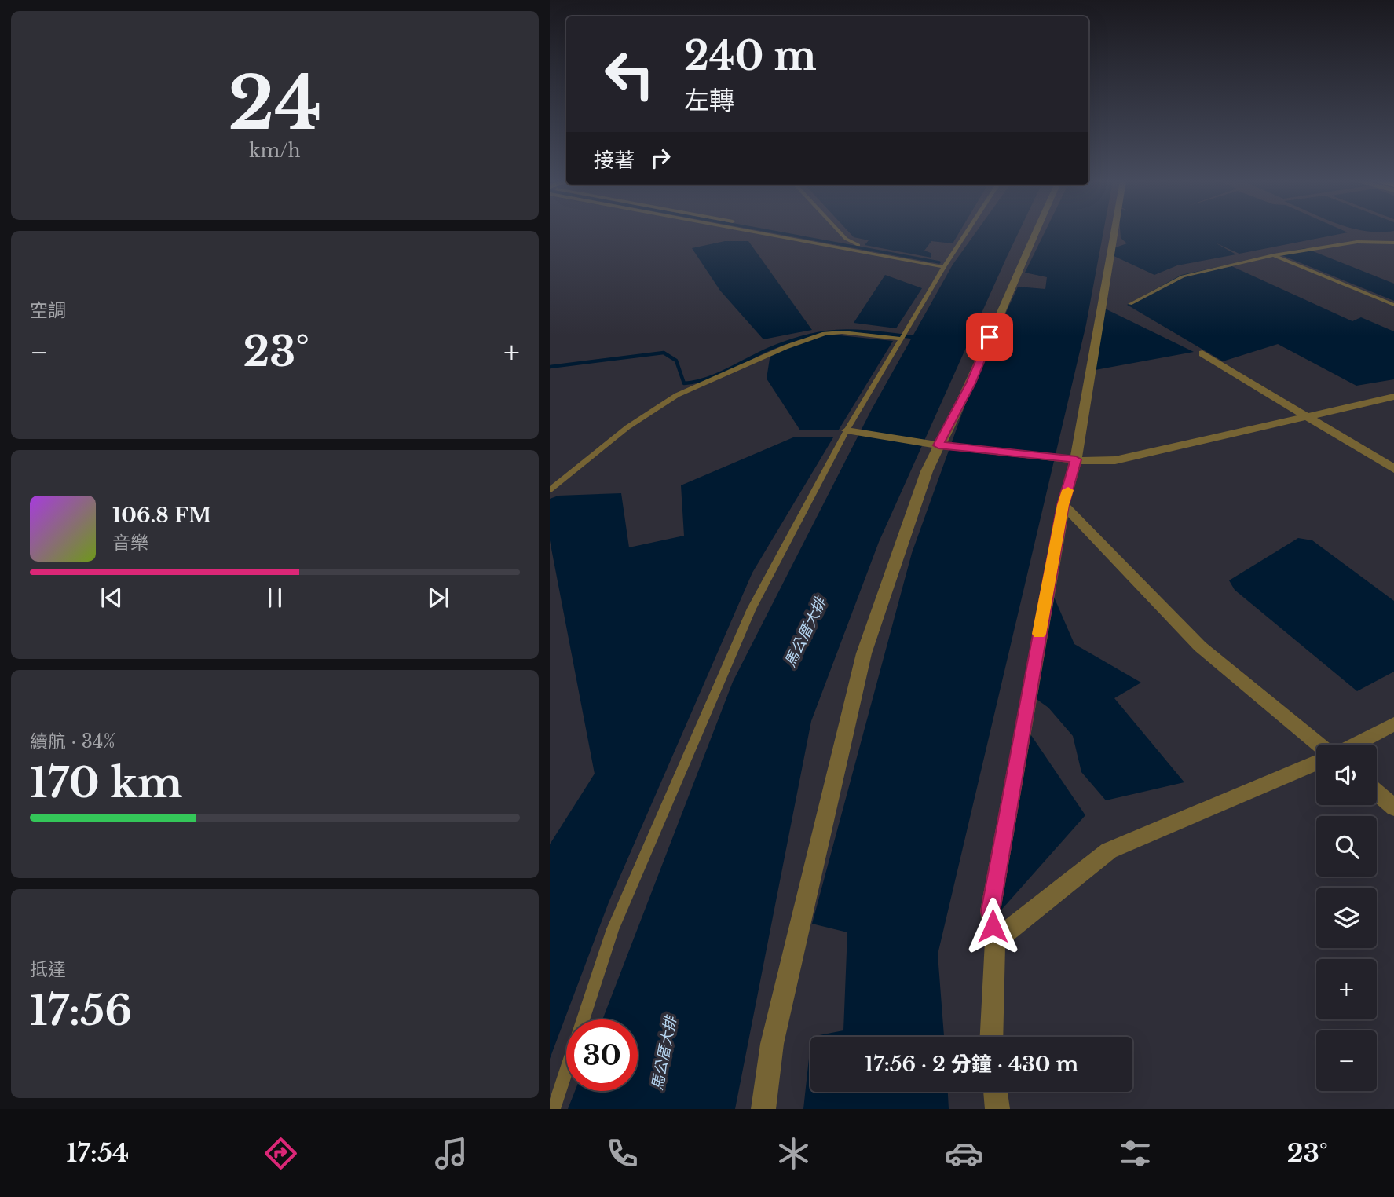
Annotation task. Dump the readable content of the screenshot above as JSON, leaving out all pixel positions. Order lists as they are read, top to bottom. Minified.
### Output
{"water":["馬公厝大排"],"page":{"tile":[["24","km/h"],"空調",["續航 · 34%","170 km"],["抵達","17:56"]],"turn":["240 m","左轉"],"then":"接著","heat":["−","23°","+"],"song":["106.8 FM","音樂"],"map_buttons":["+","−"],"limit":"30","trip":"17:56 · 2 分鐘 · 430 m","tabs":["17:54","23°"]}}
